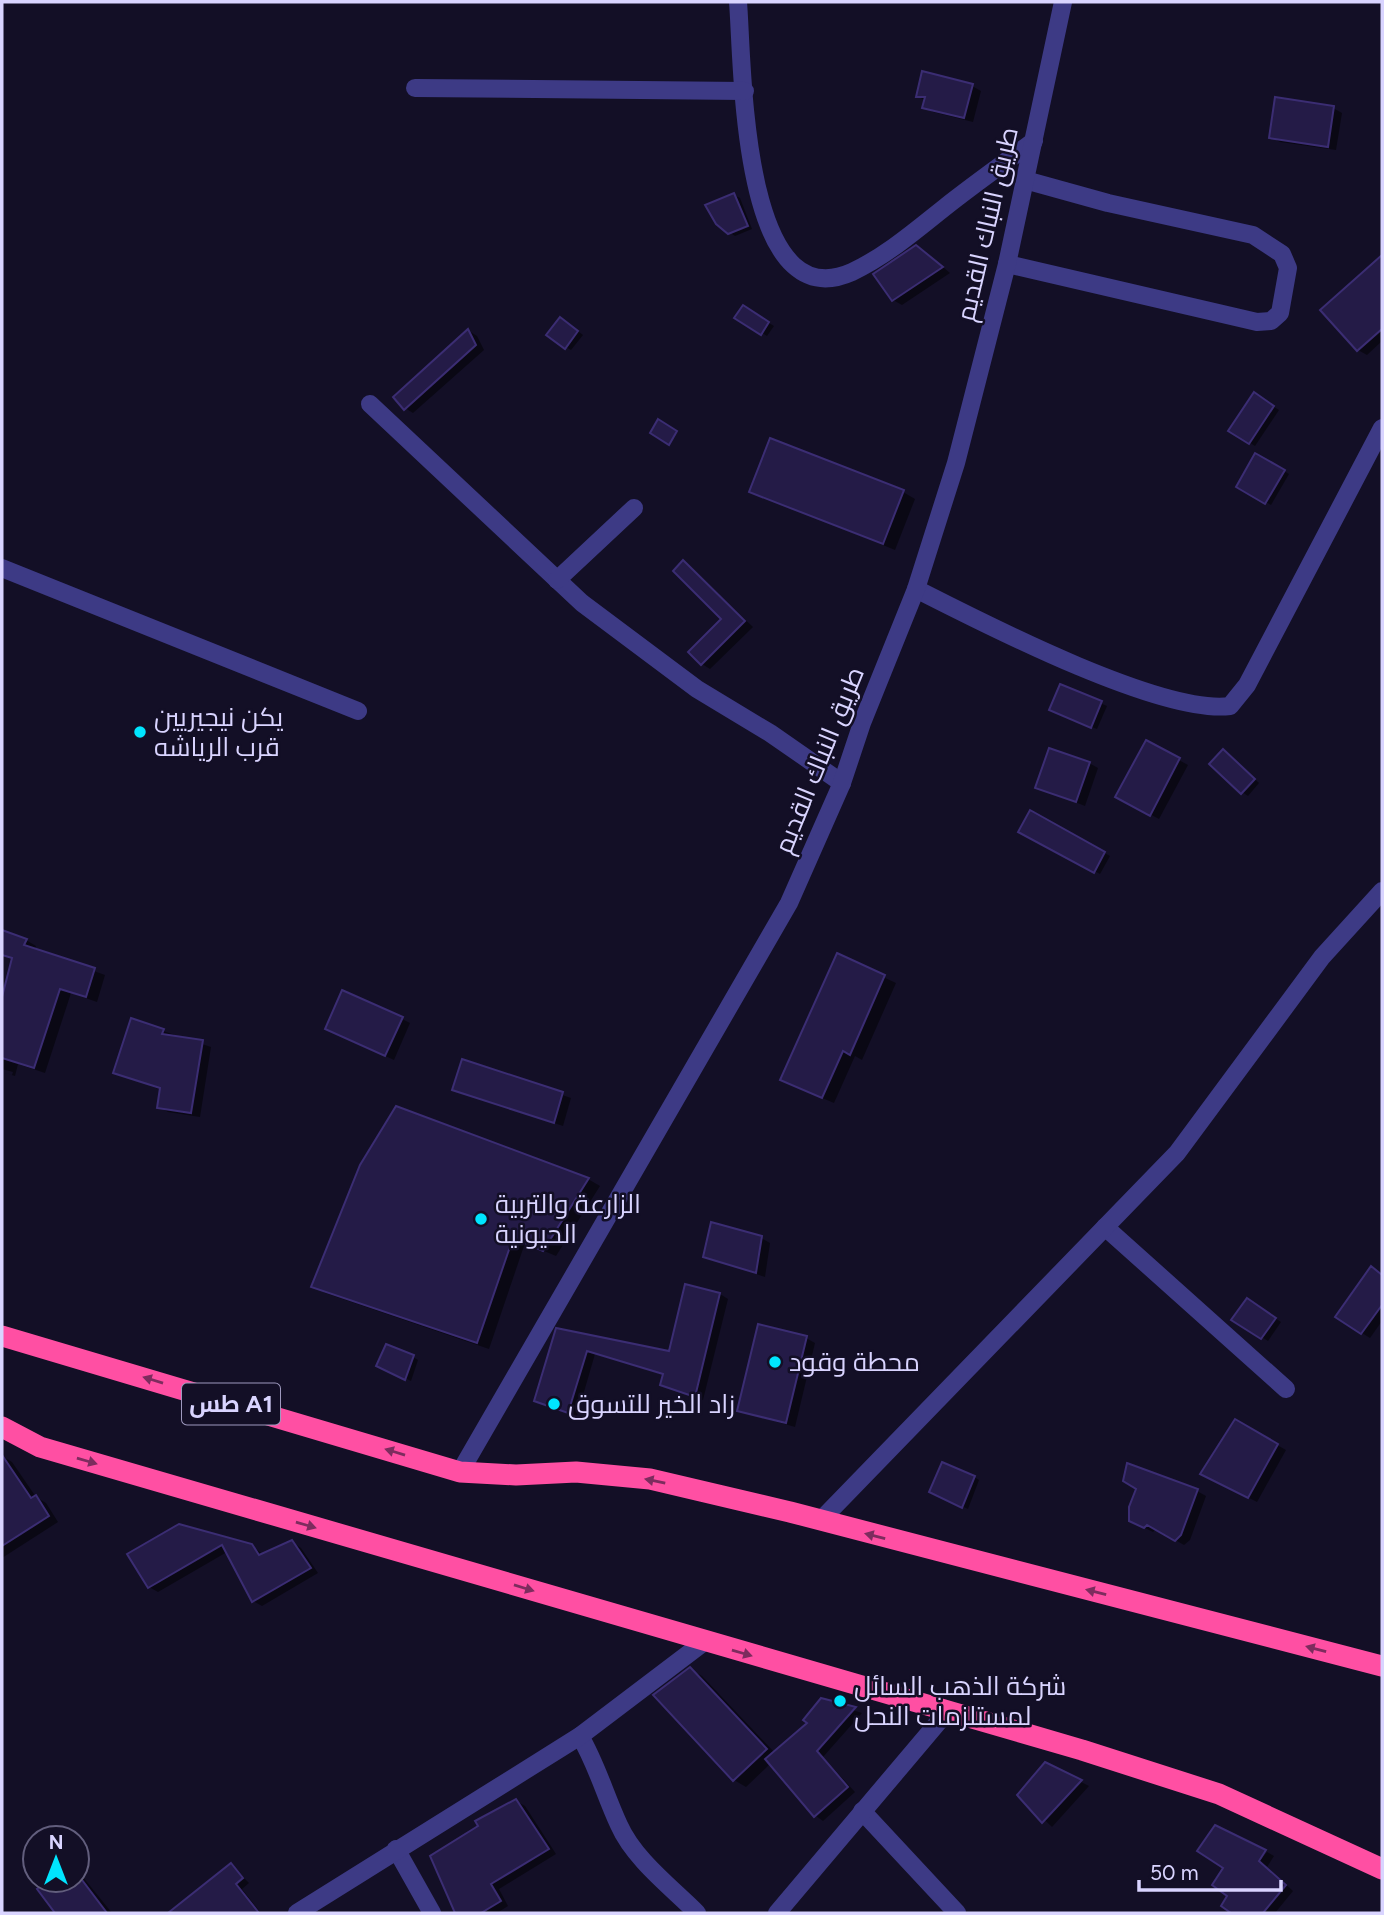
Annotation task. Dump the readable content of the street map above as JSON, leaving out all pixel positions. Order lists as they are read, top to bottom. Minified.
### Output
{"streets":{"highway":["طس A1"],"street":["طريق النباك القديم"]},"crossings":[["طريق النباك القديم","طس A1"]],"places":["يكن نيجيريين قرب الرياشه","الزارعة والتربية الحيونية","محطة وقود","زاد الخير للتسوق","شركة الذهب السائل لمستلزمات النحل"],"scale_bar":"50 m","north":"top"}
